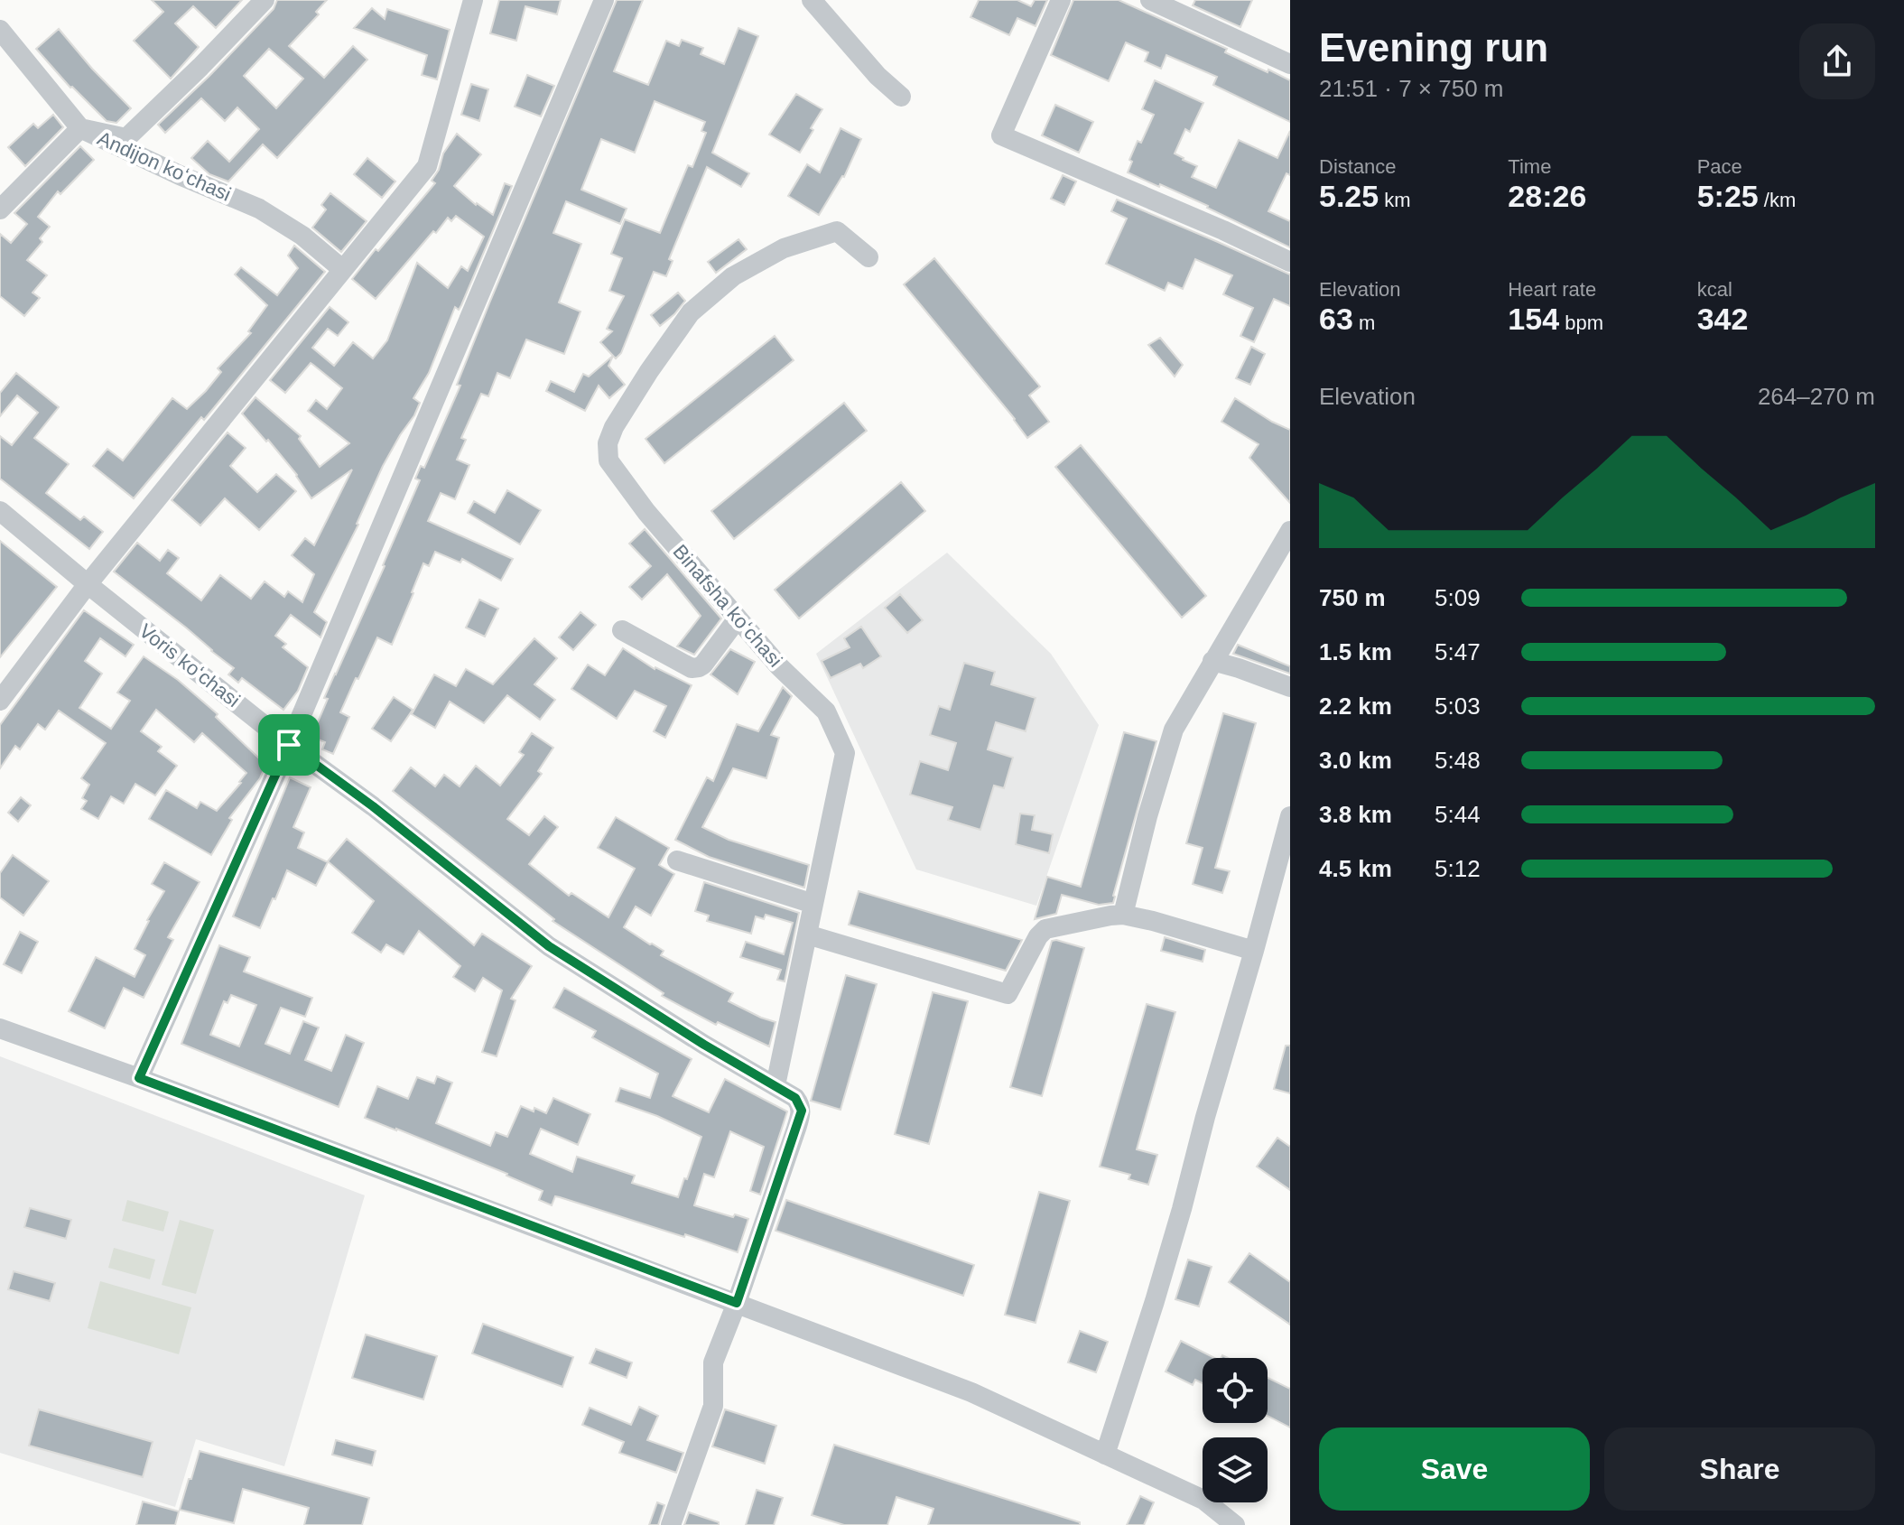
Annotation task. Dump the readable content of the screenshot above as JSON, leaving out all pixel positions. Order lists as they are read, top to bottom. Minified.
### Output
{"streets":{"street":["Andijon koʻchasi","Binafsha koʻchasi","Voris koʻchasi"]},"crossings":[["Binafsha koʻchasi","Voris koʻchasi"]],"page":{"heading":["Evening run","21:51 · 7 × 750 m"],"stats":[["Distance","5.25 km"],["Time","28:26"],["Pace","5:25 /km"],["Elevation","63 m"],["Heart rate","154 bpm"],["kcal","342"]],"chart":["Elevation","264–270 m"],"list":[{"name":"750 m","note":"5:09"},{"name":"1.5 km","note":"5:47"},{"name":"2.2 km","note":"5:03"},{"name":"3.0 km","note":"5:48"},{"name":"3.8 km","note":"5:44"},{"name":"4.5 km","note":"5:12"}],"buttons":["Save","Share"]}}
